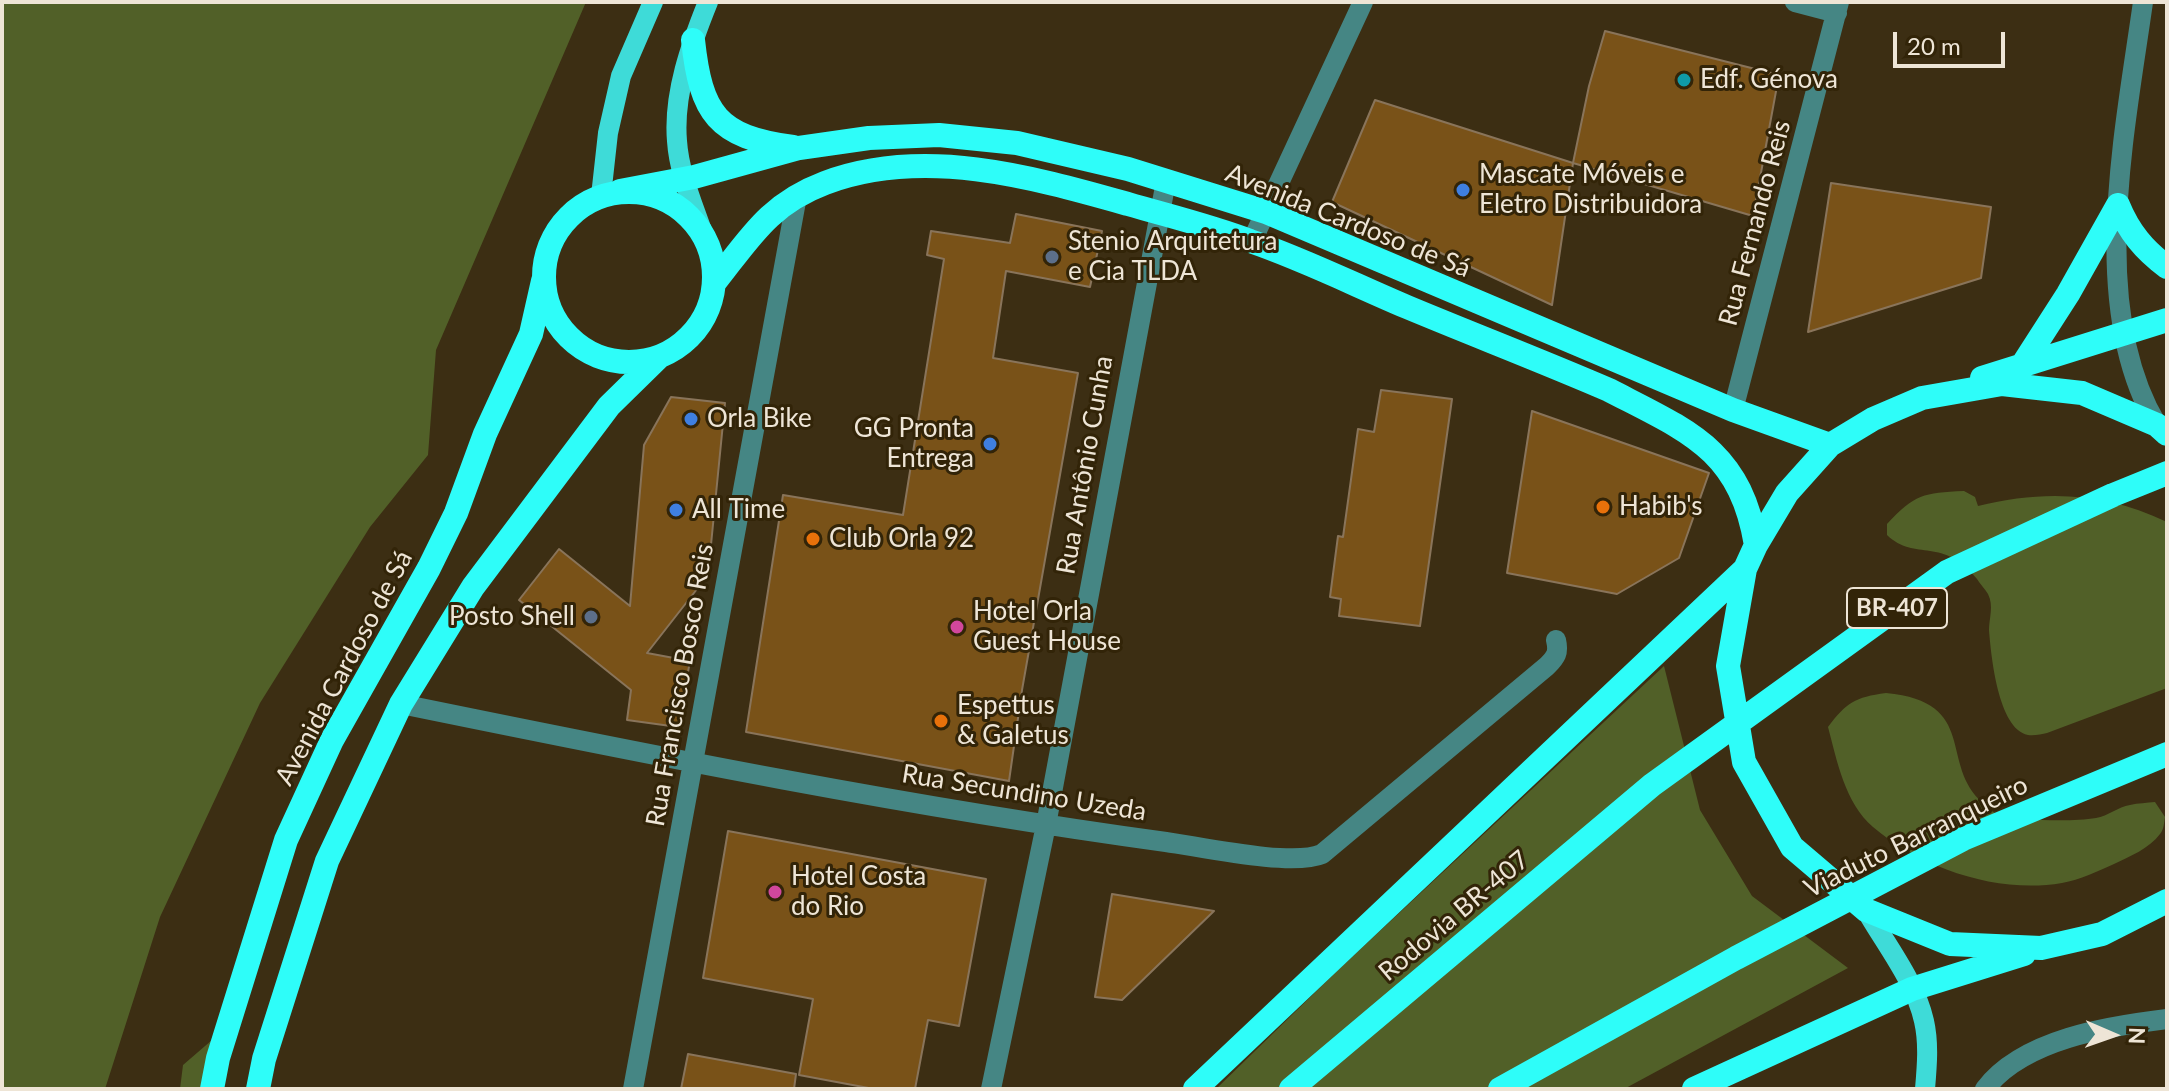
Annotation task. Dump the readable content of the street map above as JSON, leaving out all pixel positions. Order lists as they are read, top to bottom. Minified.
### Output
{"streets":{"highway":["Avenida Cardoso de Sá","BR-407","Viaduto Barranqueiro","Rodovia BR-407"],"street":["Rua Fernando Reis","Rua Antônio Cunha","Rua Francisco Bosco Reis","Rua Secundino Uzeda"]},"crossings":[["Avenida Cardoso de Sá","Rua Fernando Reis"],["Avenida Cardoso de Sá","Rua Antônio Cunha"],["Avenida Cardoso de Sá","Rua Francisco Bosco Reis"],["Rua Antônio Cunha","Rua Secundino Uzeda"],["Rua Francisco Bosco Reis","Rua Secundino Uzeda"]],"places":["Edf. Génova","Mascate Móveis e Eletro Distribuidora","Stenio Arquitetura e Cia TLDA","Orla Bike","GG Pronta Entrega","Habib's","All Time","Club Orla 92","Posto Shell","Hotel Orla Guest House","Espettus & Galetus","Hotel Costa do Rio"],"scale_bar":"20 m","north":"right"}
